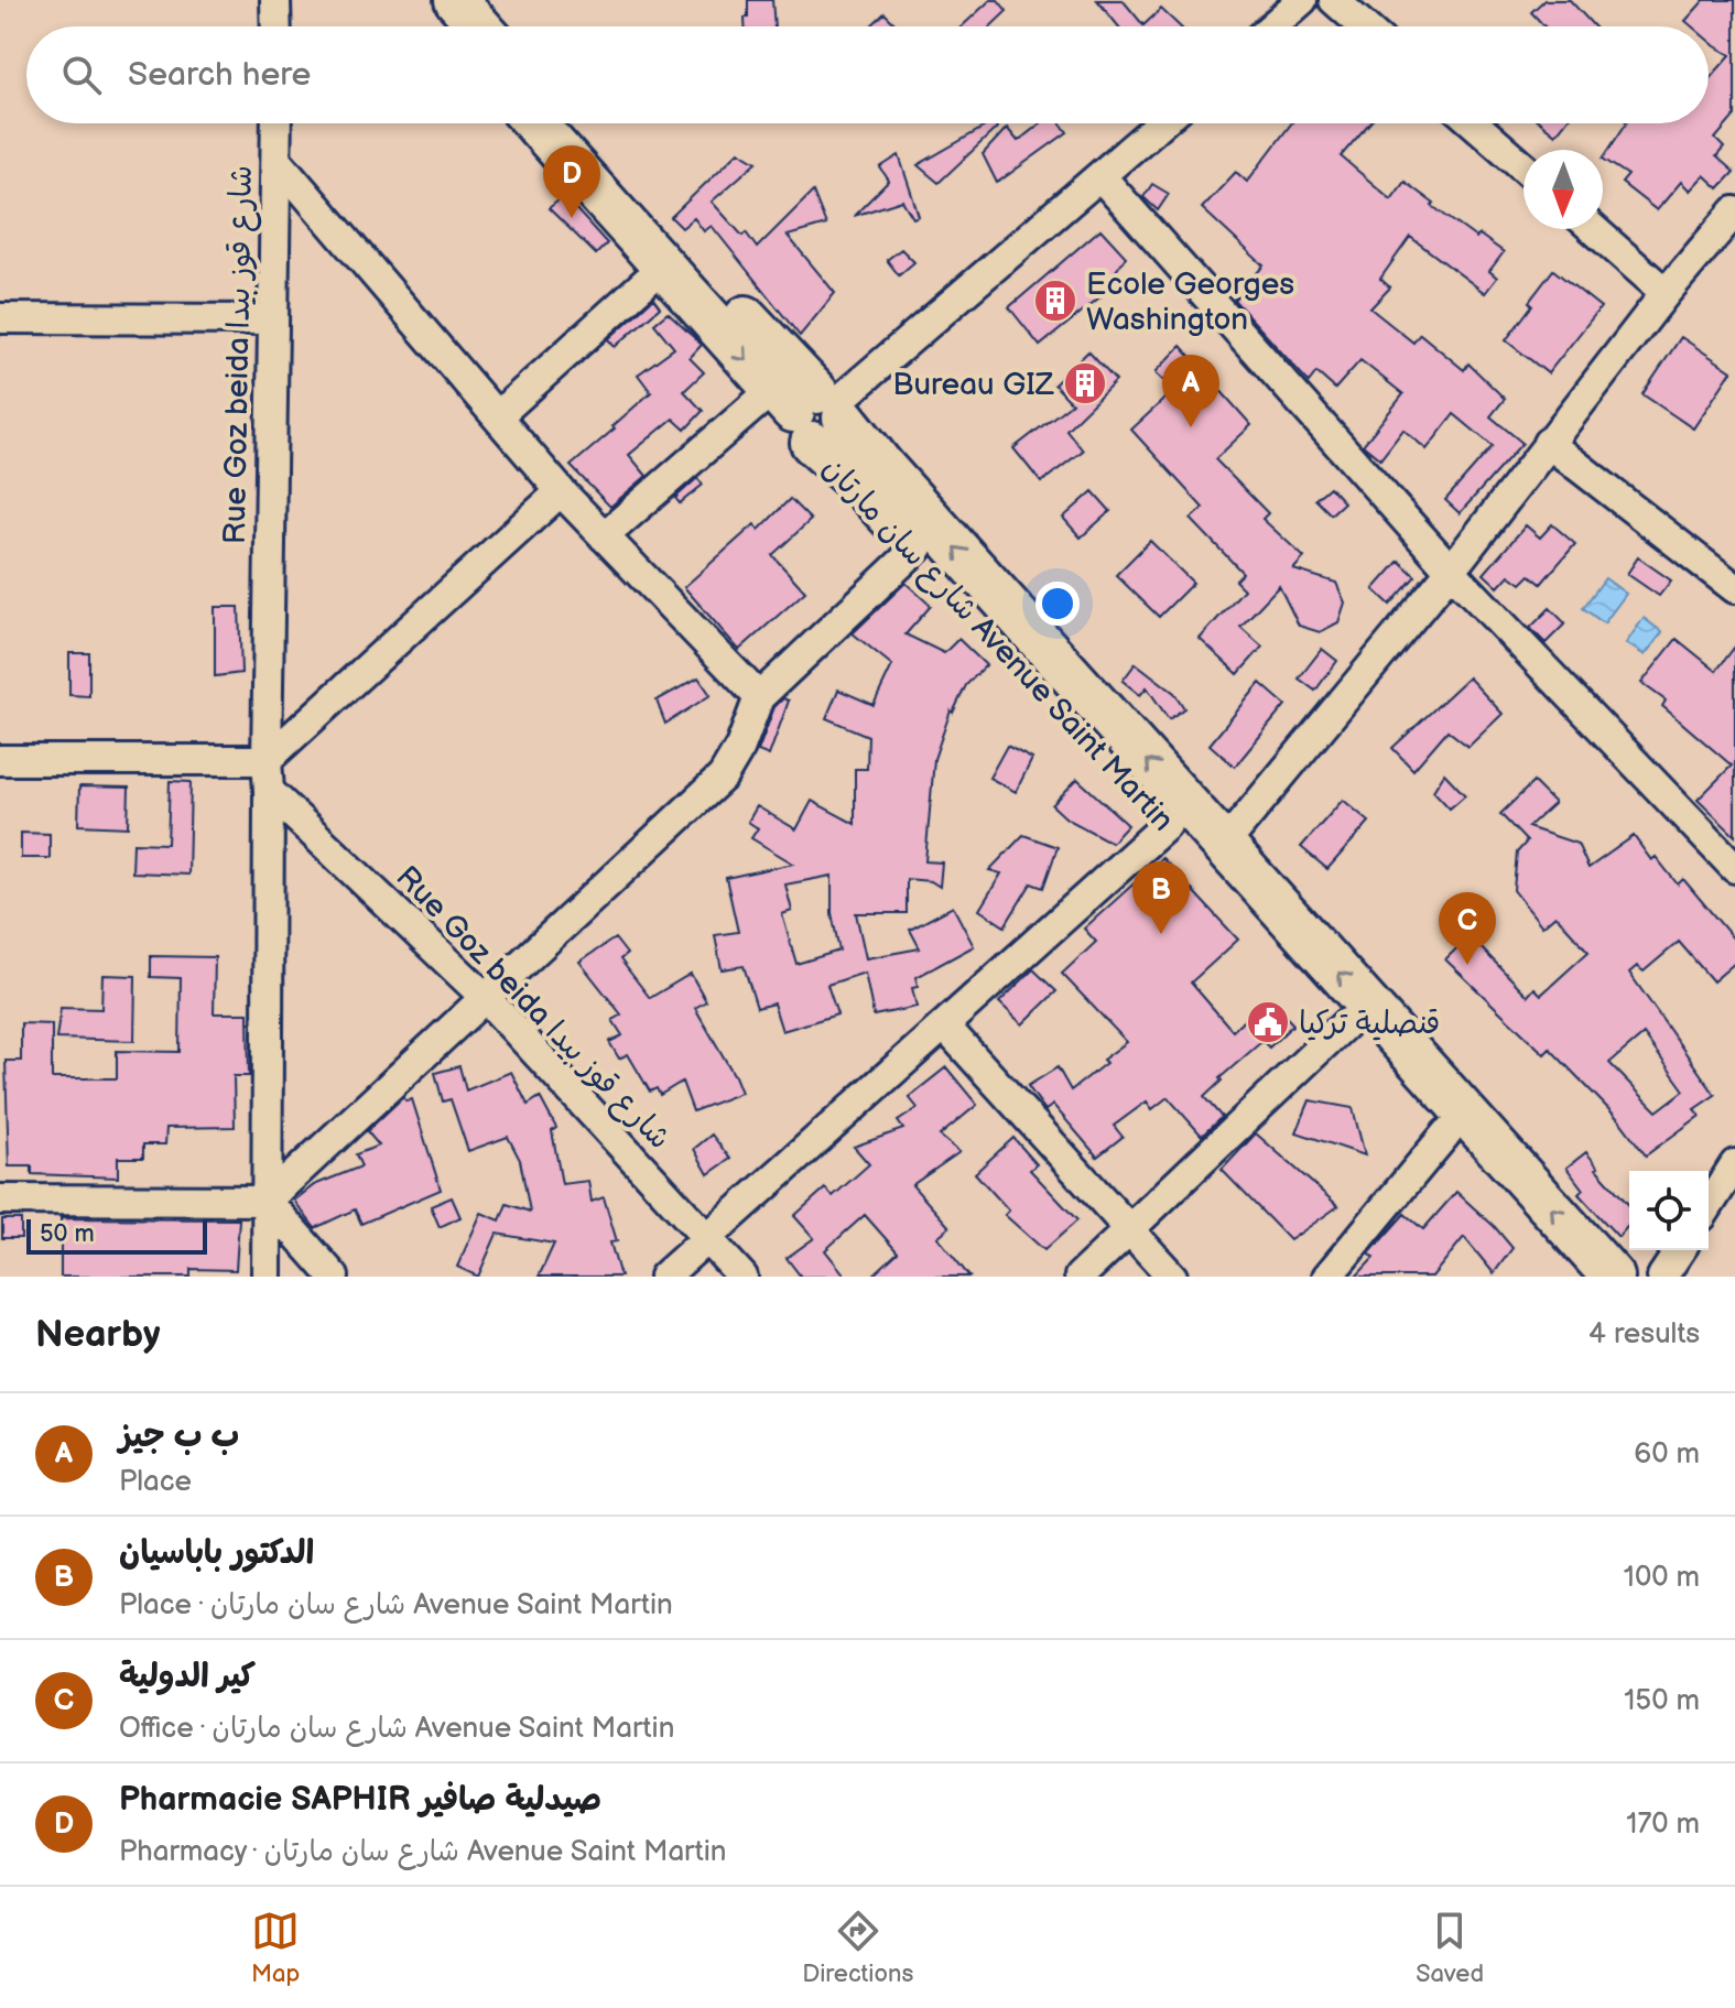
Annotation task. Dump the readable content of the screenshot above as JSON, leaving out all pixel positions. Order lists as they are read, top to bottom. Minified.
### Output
{"streets":{"main road":["شارع سان مارتان Avenue Saint Martin"],"street":["Rue Goz beida شارع قوز بيدا"]},"places":{"building":["Ecole Georges Washington","Bureau GIZ"],"public building":["قنصلية تركيا"]},"scale_bar":"50 m","north":"bottom","page":{"search":"Search here","pins":["D","A","B","C"],"scale":"50 m","heading":["Nearby","4 results"],"list":[{"mark":"A","name":"ب ب جيز","note":"Place","value":"60 m"},{"mark":"B","name":"الدكتور باباسيان","note":"Place · شارع سان مارتان Avenue Saint Martin","value":"100 m"},{"mark":"C","name":"كير الدولية","note":"Office · شارع سان مارتان Avenue Saint Martin","value":"150 m"},{"mark":"D","name":"Pharmacie SAPHIR صيدلية صافير","note":"Pharmacy · شارع سان مارتان Avenue Saint Martin","value":"170 m"}],"nav":["Map","Directions","Saved"]}}
